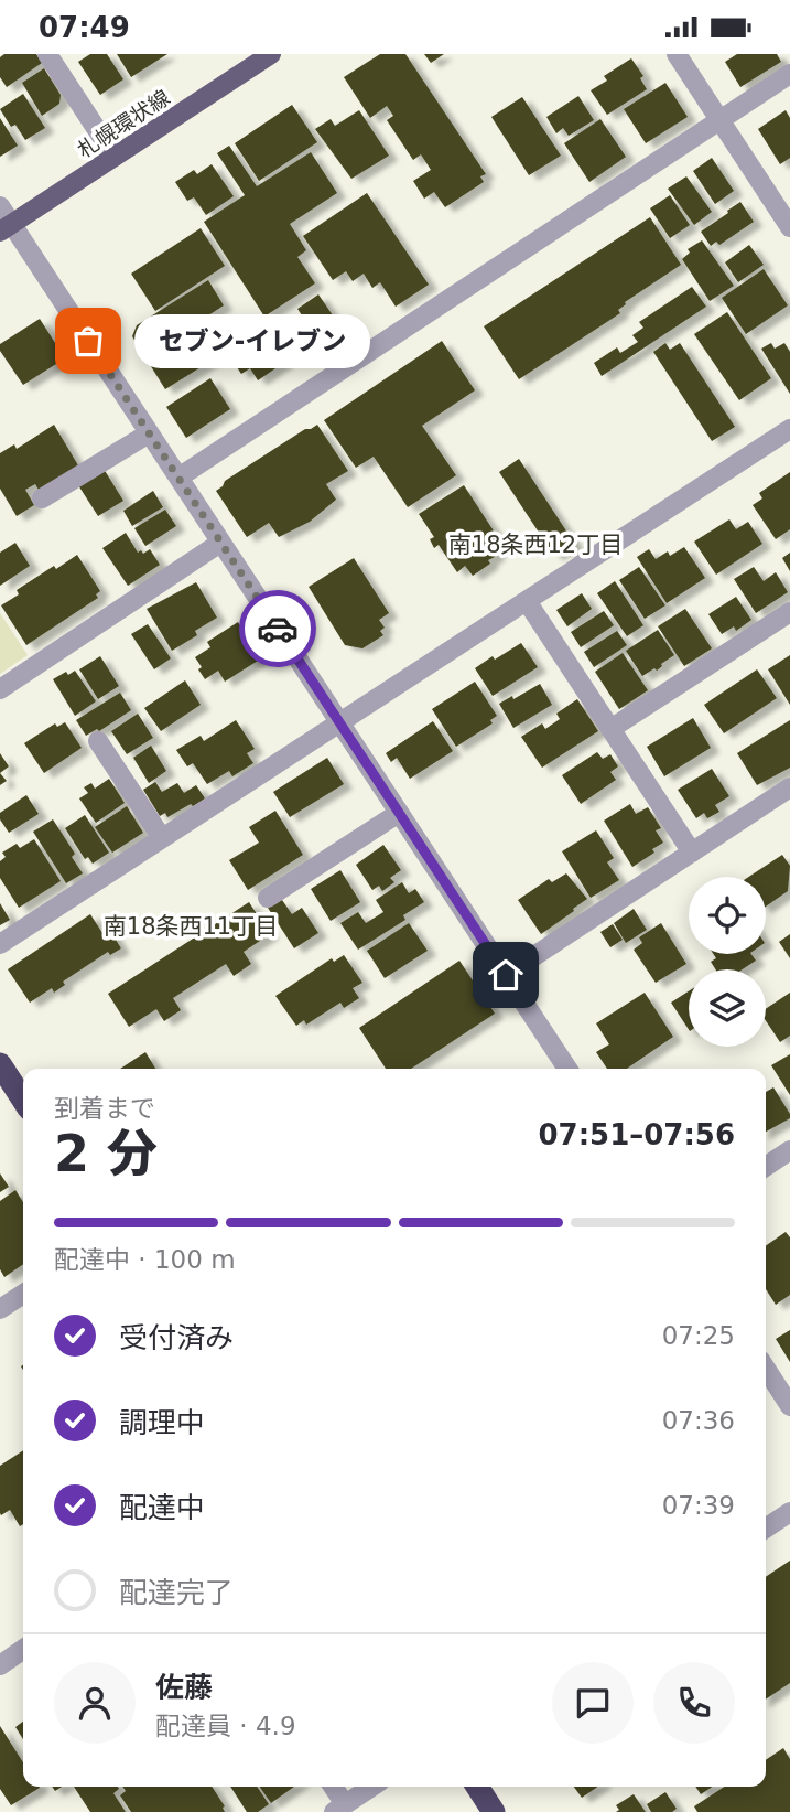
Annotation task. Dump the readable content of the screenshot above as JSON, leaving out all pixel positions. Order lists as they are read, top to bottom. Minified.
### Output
{"streets":{"main road":["札幌環状線"]},"districts":["南18条西12丁目","南18条西11丁目"],"places":["セブン-イレブン"],"page":{"status":"07:49","bubble":"セブン-イレブン","heading":["2 分","到着まで","07:51–07:56"],"panel":["佐藤","配達員 · 4.9"],"bar":"配達中 · 100 m","list":[["受付済み","07:25"],["調理中","07:36"],["配達中","07:39"],"配達完了"]}}
